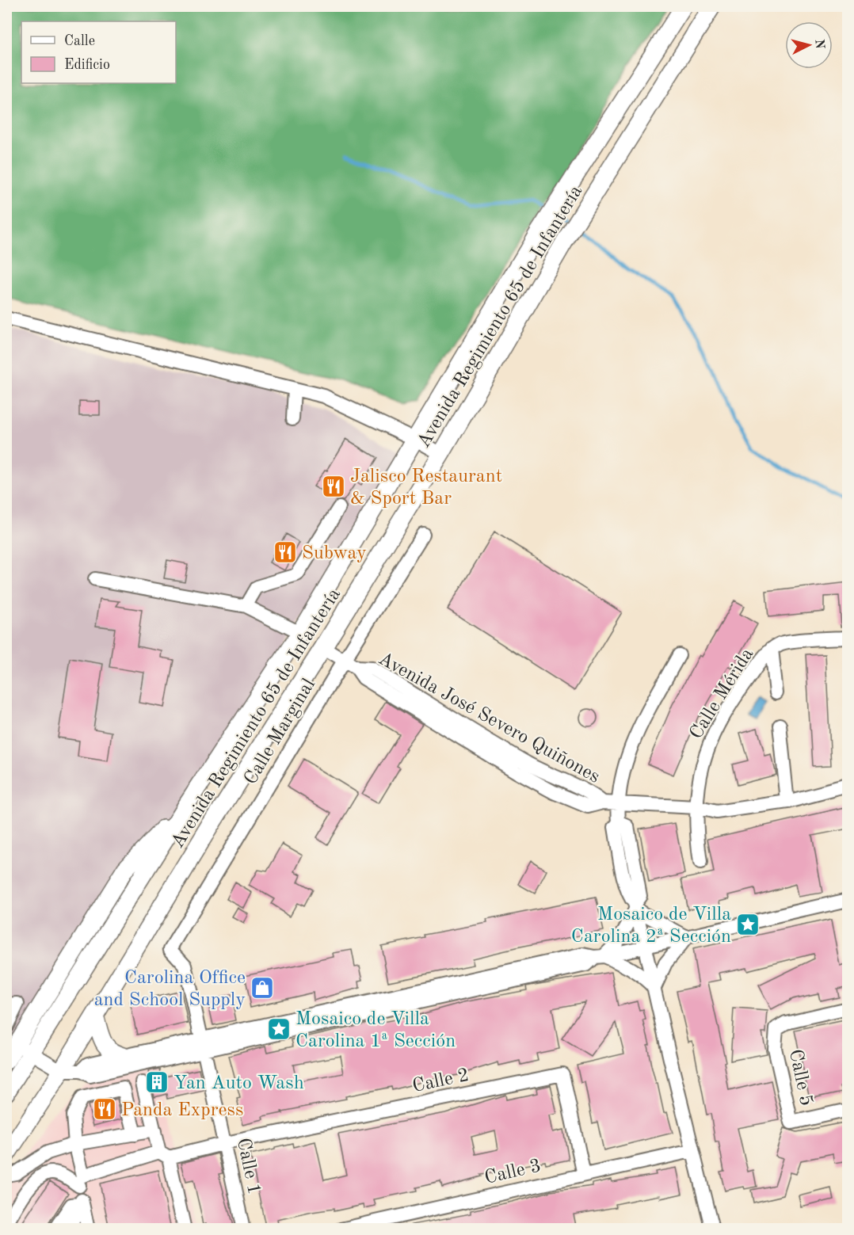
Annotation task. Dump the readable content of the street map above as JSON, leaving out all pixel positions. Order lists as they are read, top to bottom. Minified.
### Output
{"streets":{"main road":["Avenida Regimiento 65 de Infantería"],"street":["Calle Mérida","Avenida José Severo Quiñones","Calle Marginal","Calle 5","Calle 2","Calle 1","Calle 3"]},"crossings":[["Avenida Regimiento 65 de Infantería","Avenida José Severo Quiñones"],["Calle Mérida","Avenida José Severo Quiñones"],["Avenida José Severo Quiñones","Calle Marginal"],["Calle Marginal","Calle 1"],["Calle 2","Calle 1"],["Calle 2","Calle 3"]],"places":{"restaurant":["Jalisco Restaurant & Sport Bar","Subway","Panda Express"],"place":["Mosaico de Villa Carolina 2ª Sección","Mosaico de Villa Carolina 1ª Sección"],"shop":["Carolina Office and School Supply"],"building":["Yan Auto Wash"]},"legend":["Calle","Edificio"],"north":"right"}
